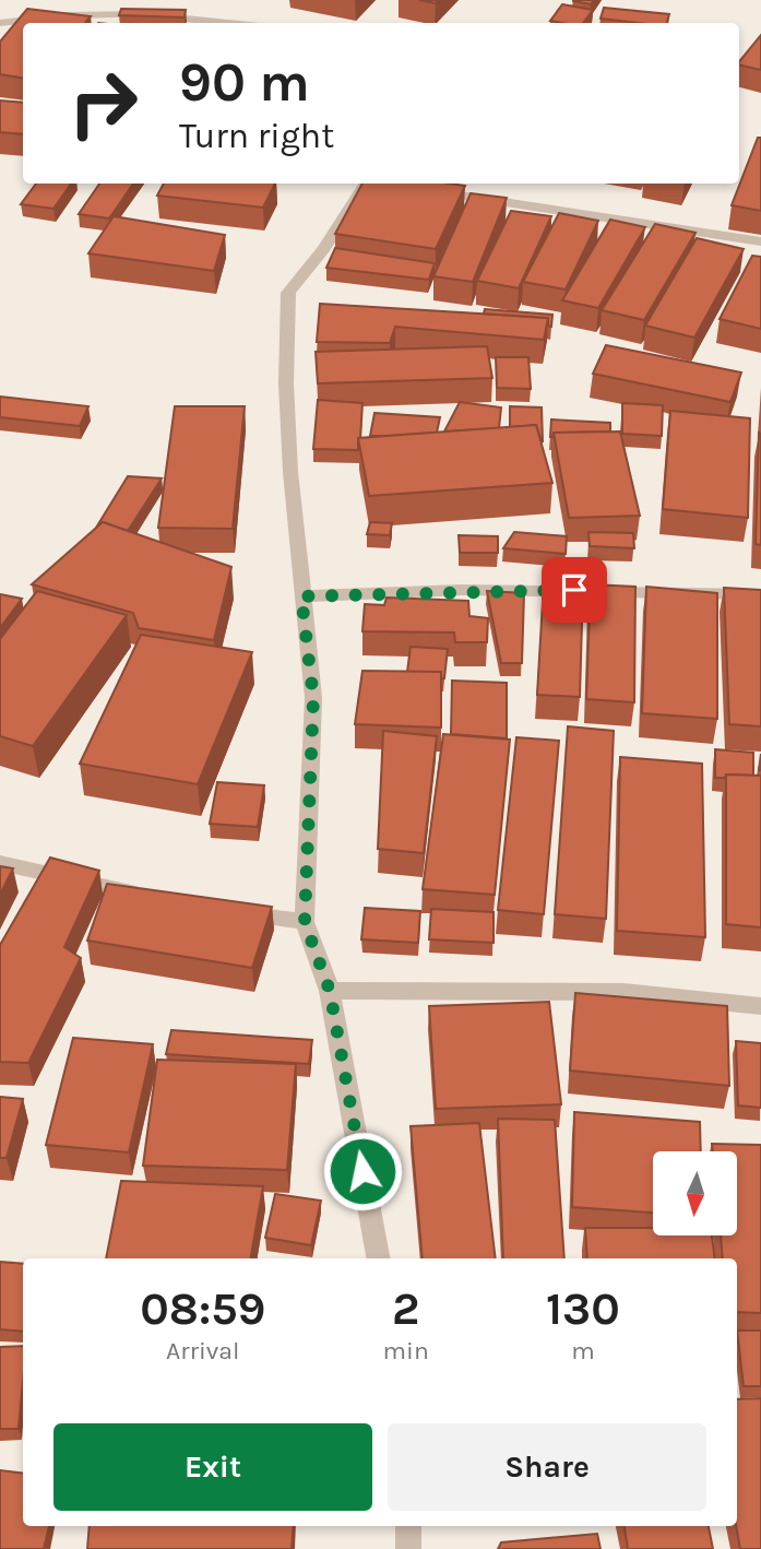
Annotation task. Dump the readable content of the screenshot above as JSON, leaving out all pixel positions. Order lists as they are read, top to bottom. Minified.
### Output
{"north":"bottom","page":{"turn":["90 m","Turn right"],"eta":["08:59","Arrival","2","min","130","m"],"buttons":["Exit","Share"]}}
